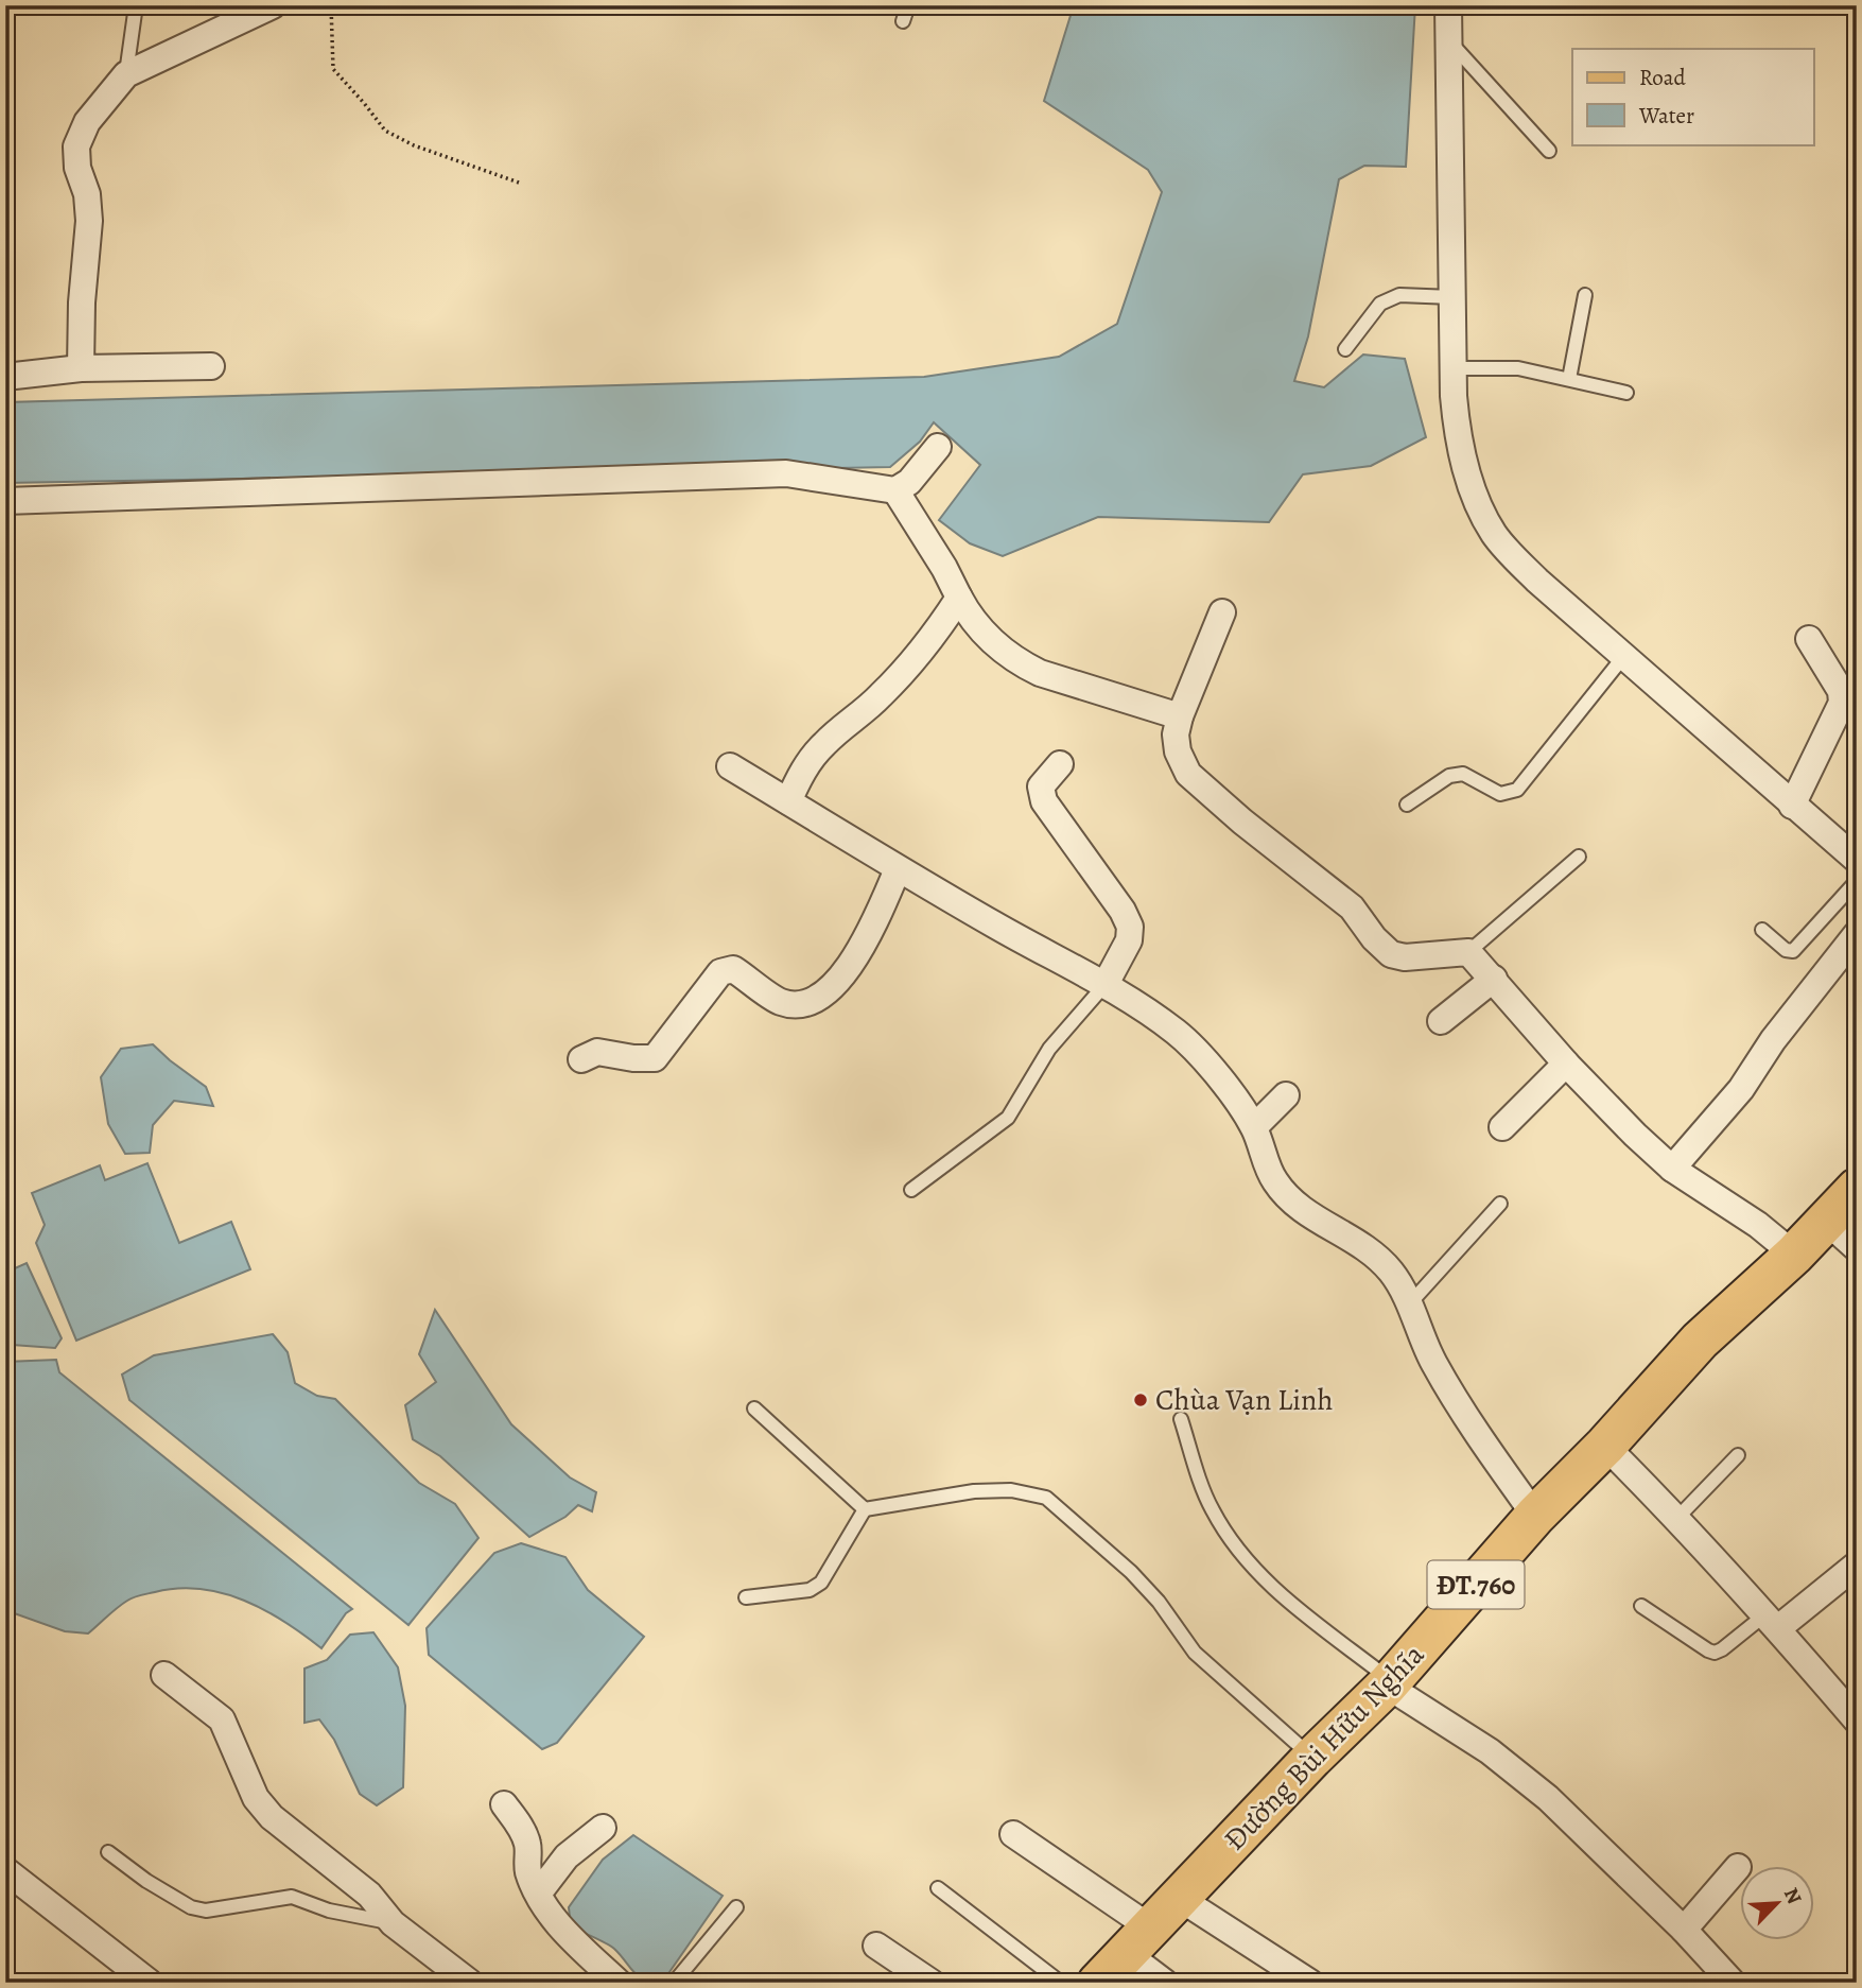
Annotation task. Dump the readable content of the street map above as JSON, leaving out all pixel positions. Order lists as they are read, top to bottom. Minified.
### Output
{"streets":{"main road":["ĐT.760","Đường Bùi Hữu Nghĩa"]},"places":["Chùa Vạn Linh"],"legend":["Road","Water"],"north":"top right"}
